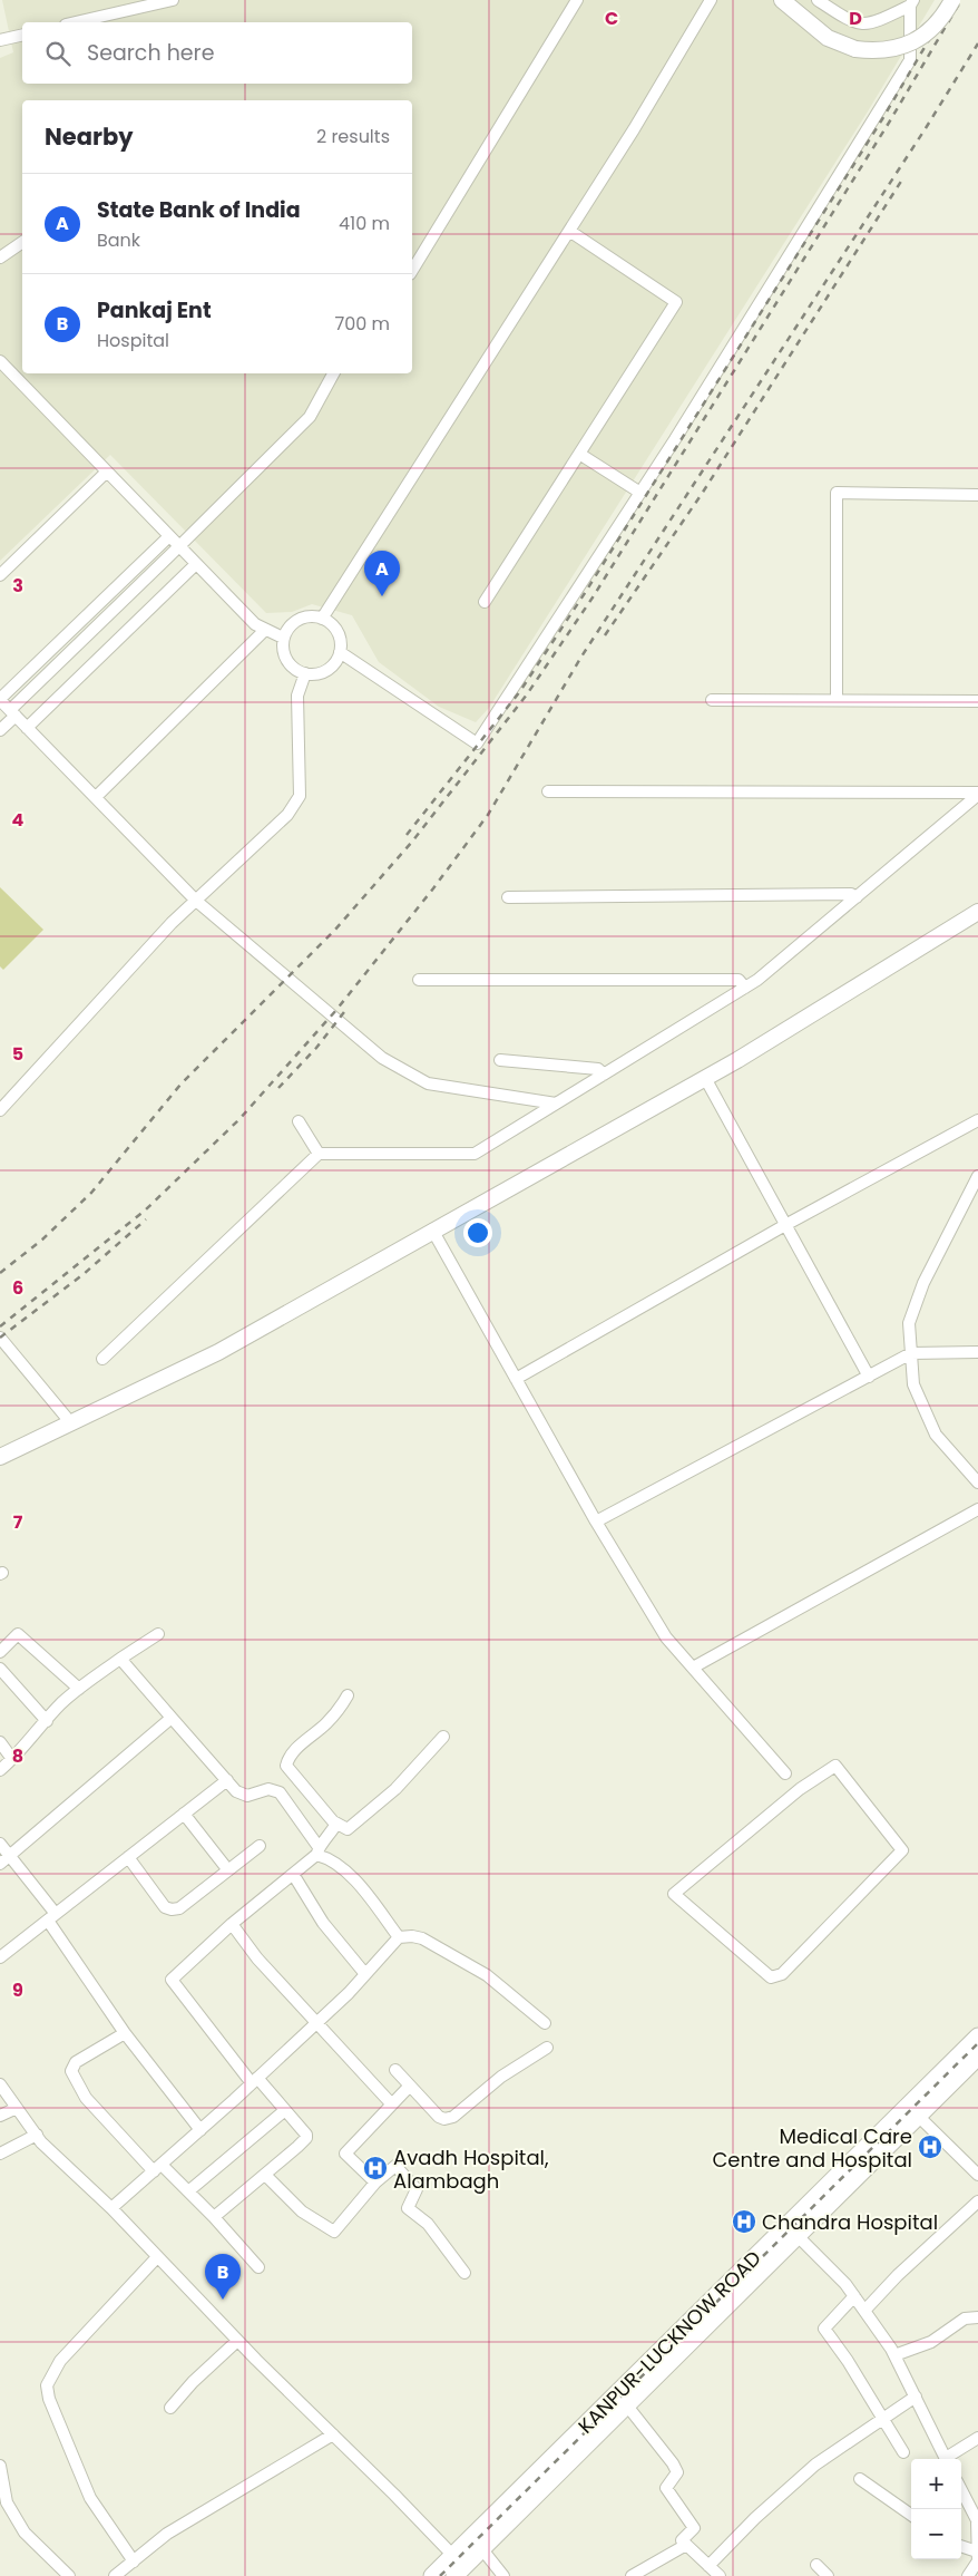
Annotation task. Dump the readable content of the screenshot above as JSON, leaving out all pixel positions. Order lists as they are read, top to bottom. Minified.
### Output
{"streets":{"main road":["KANPUR-LUCKNOW ROAD"]},"places":{"hospital":["Medical Care Centre and Hospital","Avadh Hospital, Alambagh","Chandra Hospital"]},"page":{"search":"Search here","heading":["Nearby","2 results"],"list":[{"mark":"A","name":"State Bank of India","note":"Bank","value":"410 m"},{"mark":"B","name":"Pankaj Ent","note":"Hospital","value":"700 m"}],"pins":["A","B"],"map_buttons":["+","−"]},"grid":{"columns":["C","D"],"rows":["3","4","5","6","7","8","9"]}}
